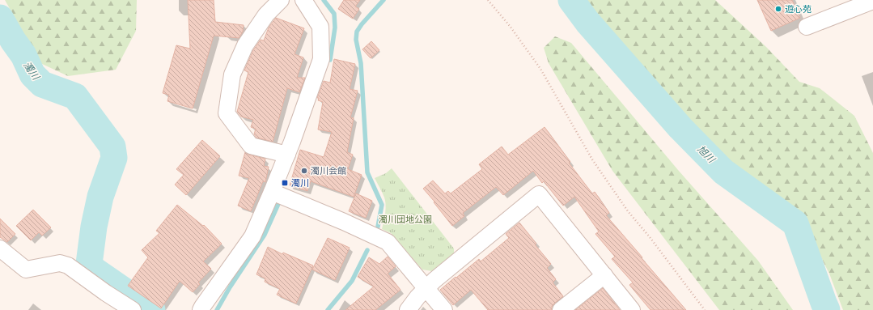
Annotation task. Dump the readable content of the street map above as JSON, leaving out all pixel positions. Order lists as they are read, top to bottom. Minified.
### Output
{"water":["濁川","旭川"],"parks":["濁川団地公園"],"places":{"other":["遊心苑","濁川会館"],"transit":["濁川"]}}
